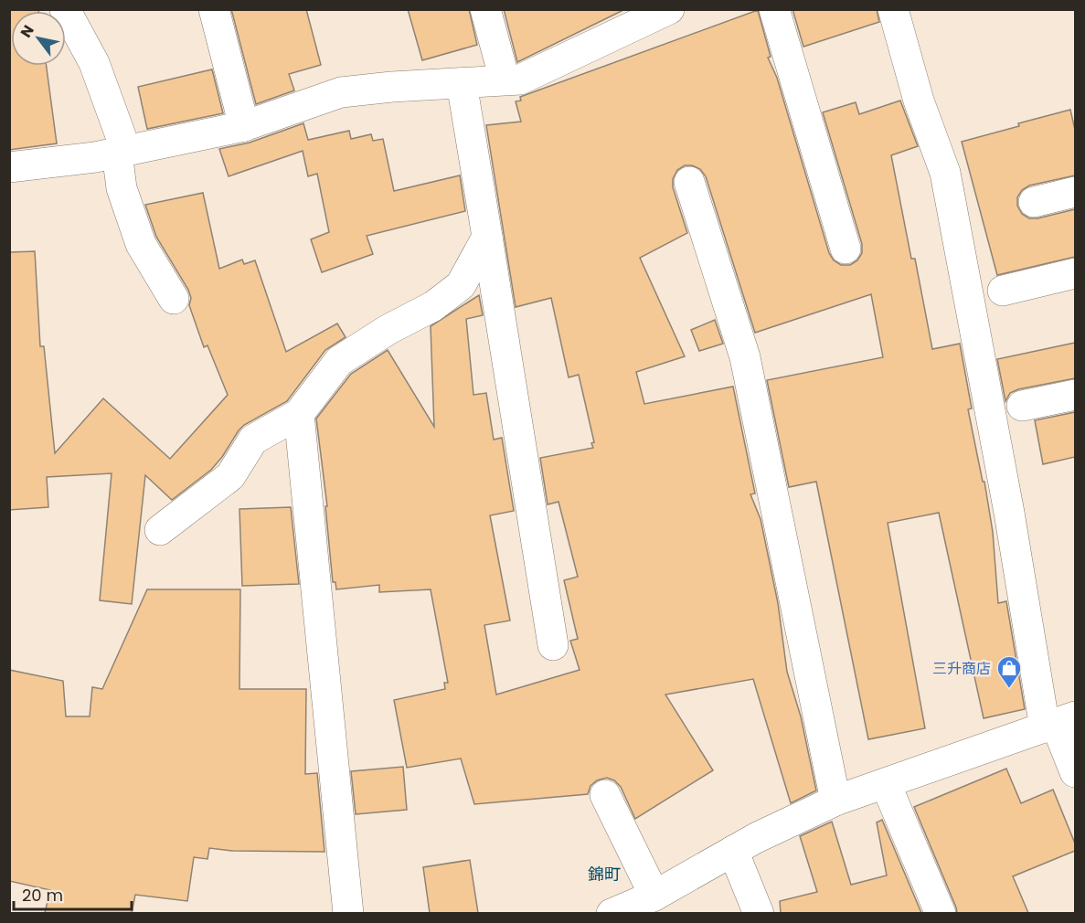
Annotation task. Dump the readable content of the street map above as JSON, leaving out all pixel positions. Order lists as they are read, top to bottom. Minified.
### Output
{"districts":["錦町"],"places":{"shop":["三升商店"]},"scale_bar":"20 m","north":"top left"}
